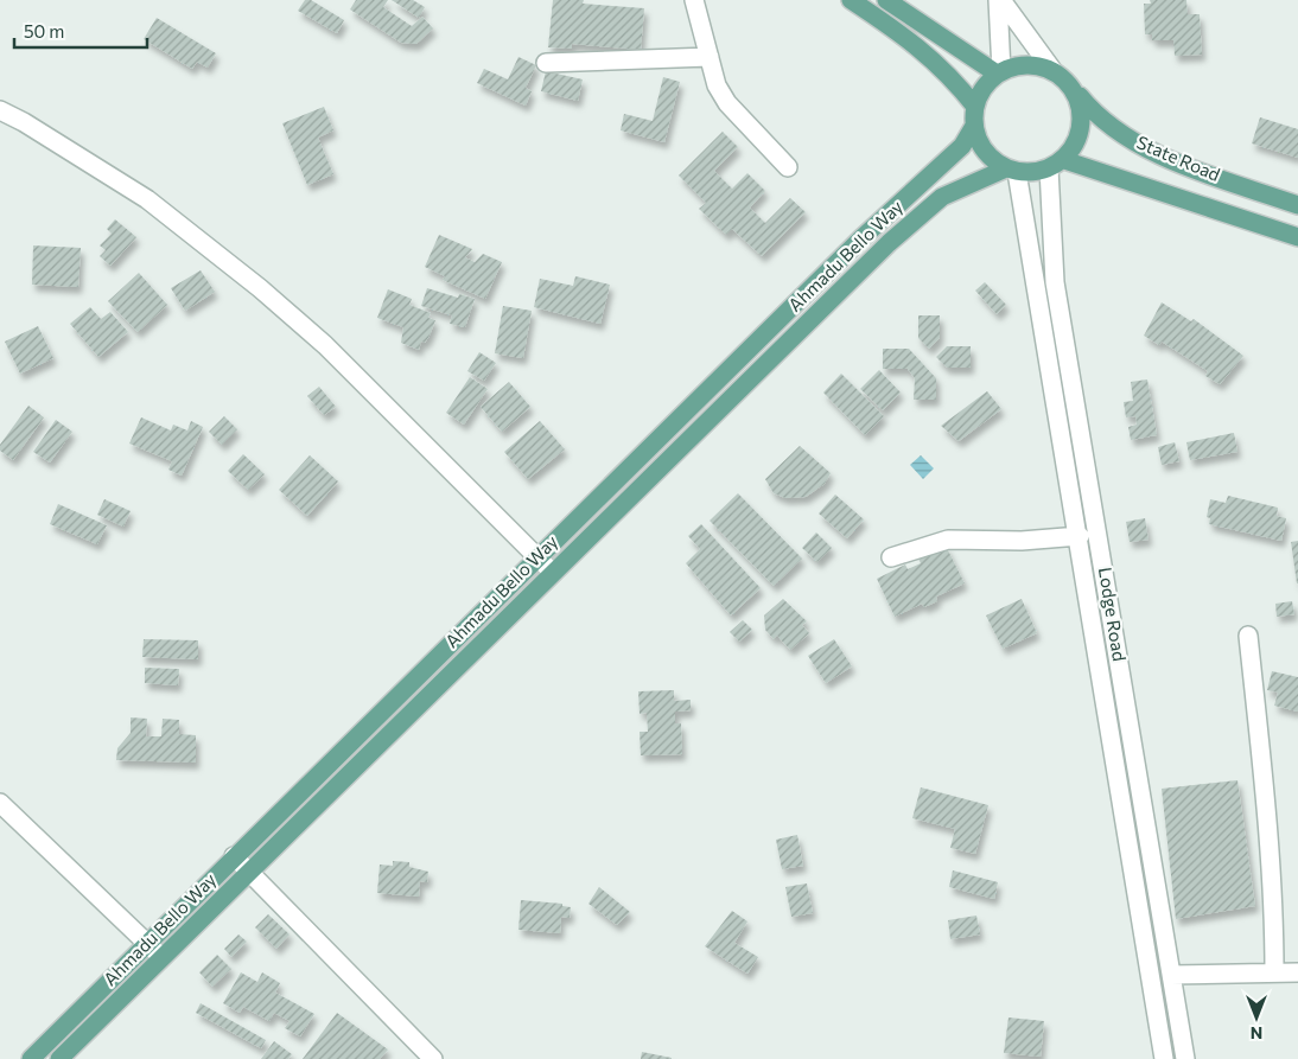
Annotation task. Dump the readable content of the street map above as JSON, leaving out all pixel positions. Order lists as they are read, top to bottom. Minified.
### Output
{"streets":{"main road":["State Road","Ahmadu Bello Way"],"street":["Lodge Road"]},"crossings":[["State Road","Ahmadu Bello Way"],["State Road","Lodge Road"],["Ahmadu Bello Way","Lodge Road"]],"scale_bar":"50 m","north":"bottom"}
